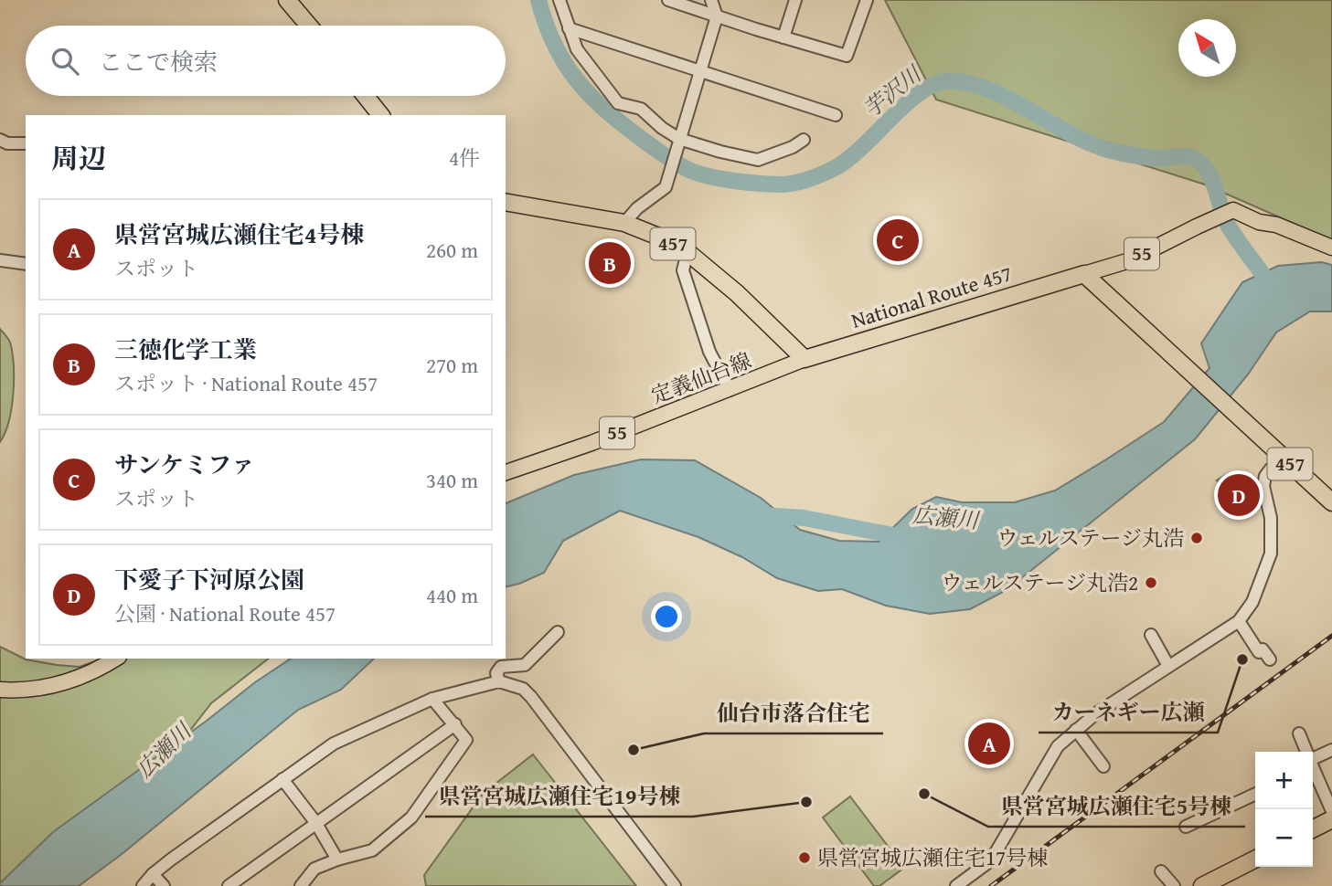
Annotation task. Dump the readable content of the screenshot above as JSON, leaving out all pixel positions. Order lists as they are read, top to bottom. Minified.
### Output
{"streets":{"highway":["457","National Route 457"],"main road":["55","定義仙台線"]},"crossings":[["457","55"],["457","National Route 457"],["457","定義仙台線"],["55","National Route 457"],["National Route 457","定義仙台線"]],"water":["芋沢川","広瀬川"],"places":["ウェルステージ丸浩","ウェルステージ丸浩2","カーネギー広瀬","仙台市落合住宅","県営宮城広瀬住宅5号棟","県営宮城広瀬住宅19号棟","県営宮城広瀬住宅17号棟"],"north":"top left","page":{"search":"ここで検索","heading":["周辺","4件"],"list":[{"mark":"A","name":"県営宮城広瀬住宅4号棟","note":"スポット","value":"260 m"},{"mark":"B","name":"三徳化学工業","note":"スポット · National Route 457","value":"270 m"},{"mark":"C","name":"サンケミファ","note":"スポット","value":"340 m"},{"mark":"D","name":"下愛子下河原公園","note":"公園 · National Route 457","value":"440 m"}],"pins":["C","B","D","A"],"map_buttons":["+","−"]}}
